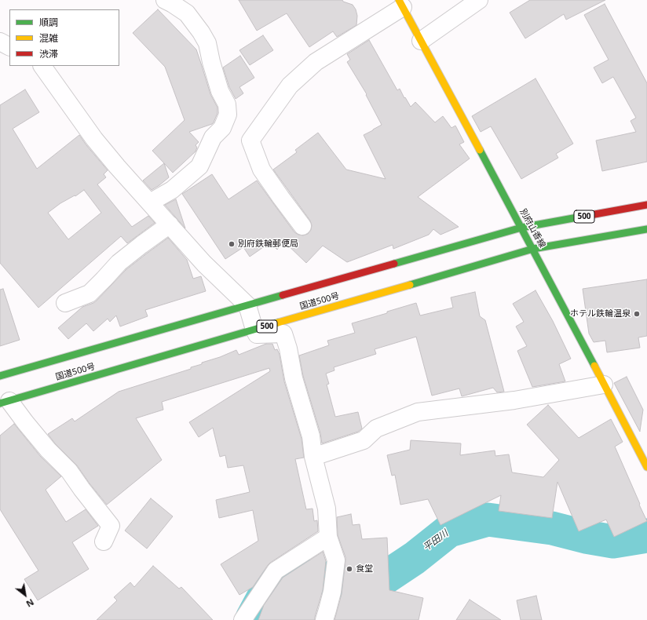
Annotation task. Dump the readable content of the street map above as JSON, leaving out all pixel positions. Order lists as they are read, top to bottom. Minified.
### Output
{"streets":{"main road":["500","別府山香線","国道500号"]},"crossings":[["別府山香線","国道500号"]],"water":["平田川"],"places":["別府鉄輪郵便局","ホテル鉄輪温泉","食堂"],"legend":["順調","混雑","渋滞"],"north":"bottom right"}
